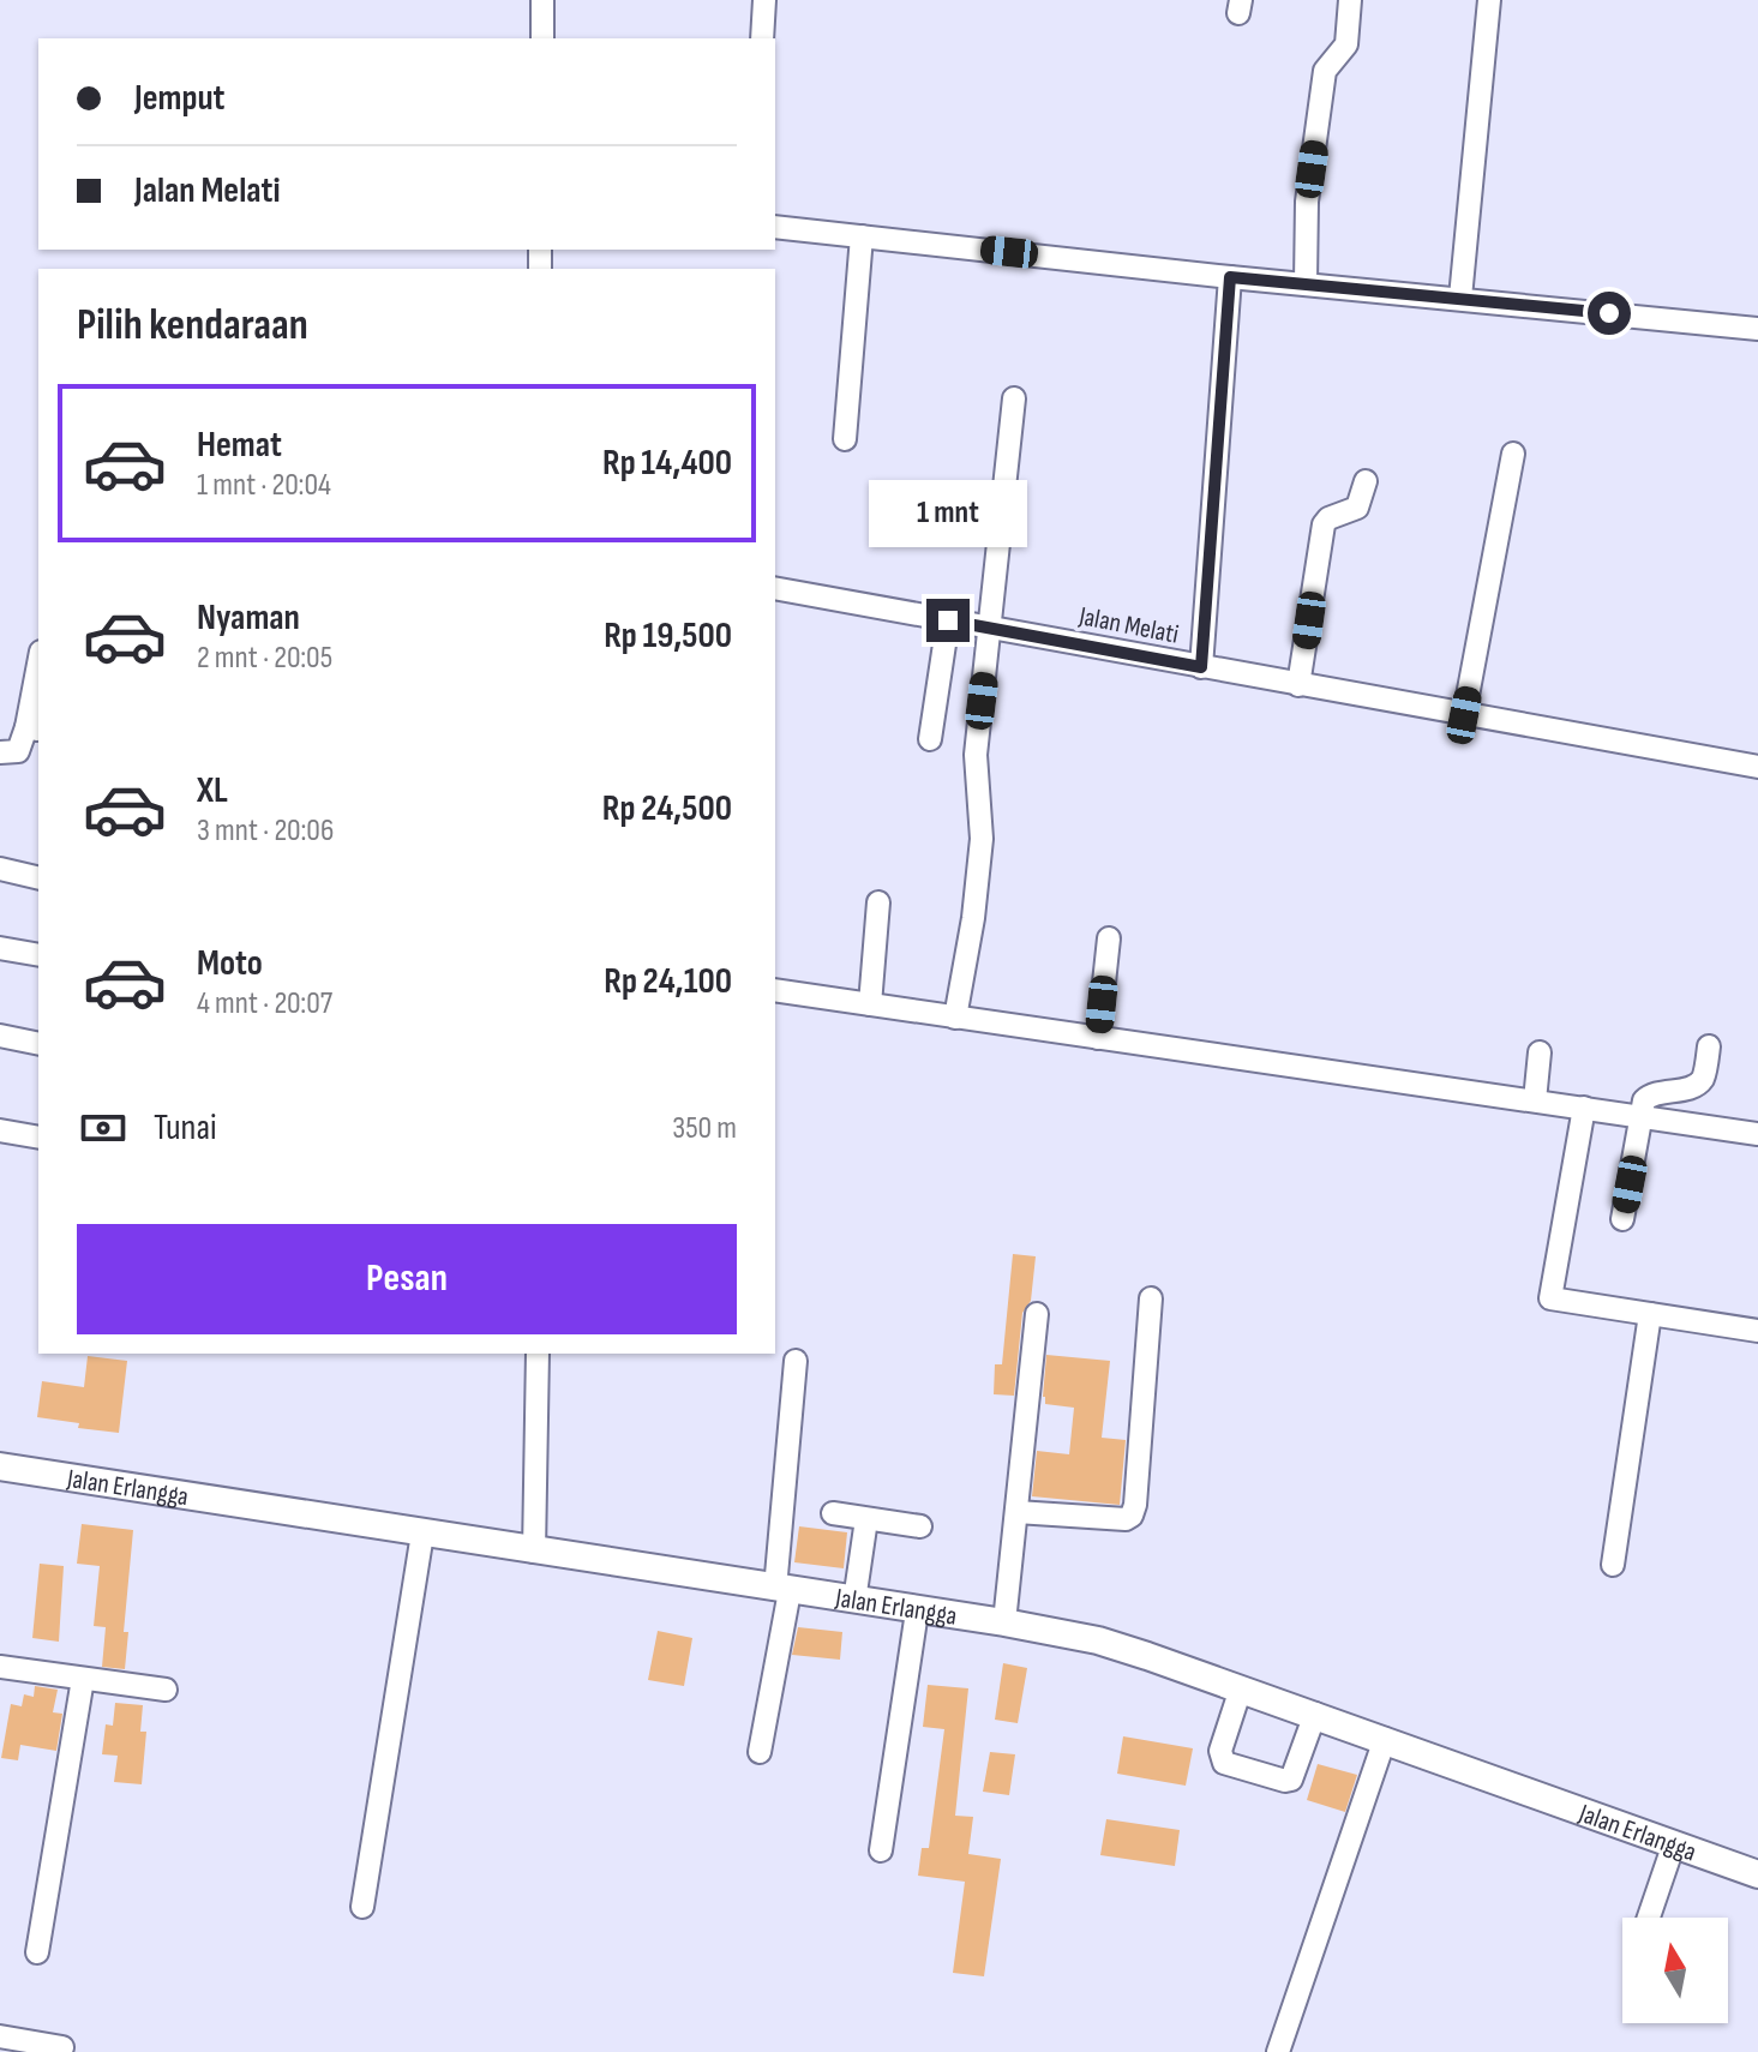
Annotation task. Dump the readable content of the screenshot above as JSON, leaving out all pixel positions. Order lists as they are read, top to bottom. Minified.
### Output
{"streets":{"main road":["Jalan Erlangga"],"street":["Jalan Melati"]},"north":"top","page":{"banner":["Jemput","Jalan Melati"],"heading":"Pilih kendaraan","list":[{"name":"Hemat","note":"1 mnt · 20:04","value":"Rp 14,400"},{"name":"Nyaman","note":"2 mnt · 20:05","value":"Rp 19,500"},{"name":"XL","note":"3 mnt · 20:06","value":"Rp 24,500"},{"name":"Moto","note":"4 mnt · 20:07","value":"Rp 24,100"}],"bubble":"1 mnt","pay":["Tunai","350 m"],"buttons":"Pesan"}}
